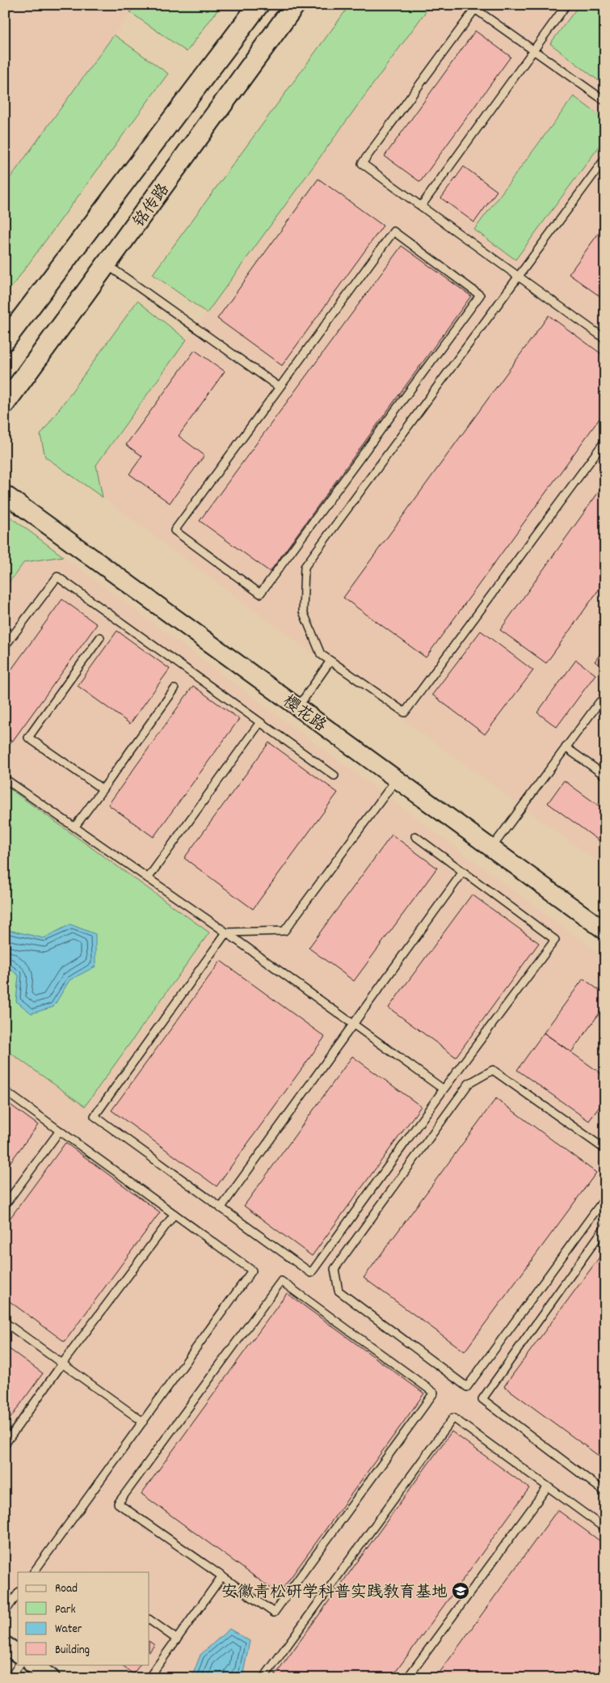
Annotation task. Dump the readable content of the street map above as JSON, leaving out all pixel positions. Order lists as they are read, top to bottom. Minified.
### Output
{"streets":{"main road":["铭传路"],"street":["樱花路"]},"places":{"school or university":["安徽青松研学科普实践教育基地"]},"legend":["Road","Park","Water","Building"]}
